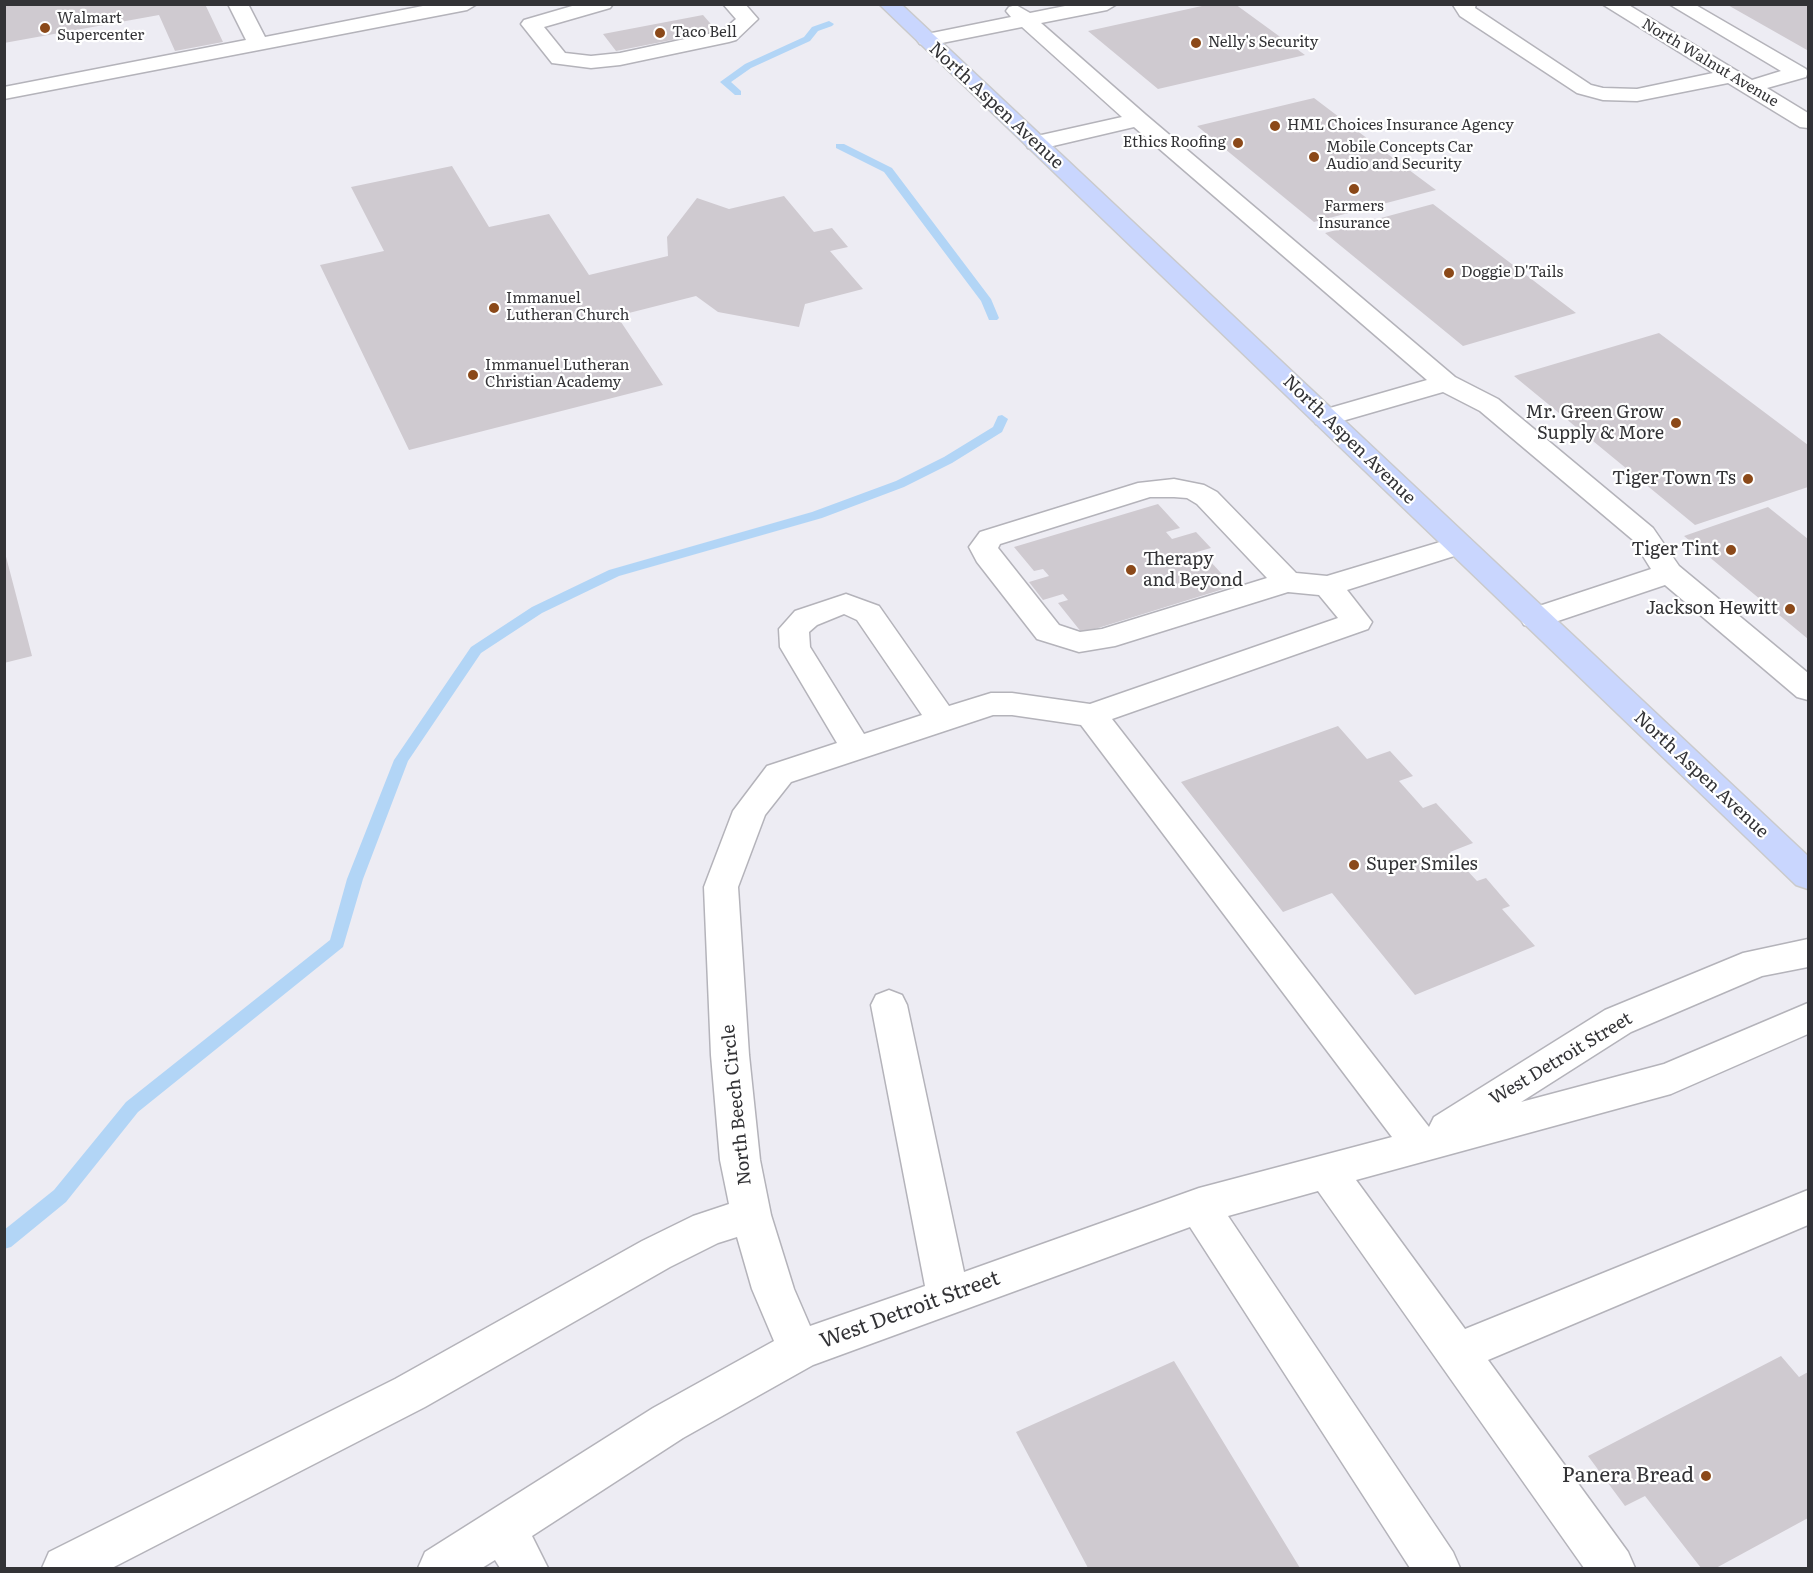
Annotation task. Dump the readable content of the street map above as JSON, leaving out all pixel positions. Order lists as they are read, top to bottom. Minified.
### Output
{"streets":{"main road":["North Aspen Avenue"],"street":["North Walnut Avenue","West Detroit Street","North Beech Circle"]},"crossings":[["West Detroit Street","North Beech Circle"]],"places":["Walmart Supercenter","Taco Bell","Nelly's Security","HML Choices Insurance Agency","Ethics Roofing","Mobile Concepts Car Audio and Security","Farmers Insurance","Doggie D'Tails","Immanuel Lutheran Church","Immanuel Lutheran Christian Academy","Mr. Green Grow Supply & More","Tiger Town Ts","Tiger Tint","Therapy and Beyond","Jackson Hewitt","Super Smiles","Panera Bread"]}
